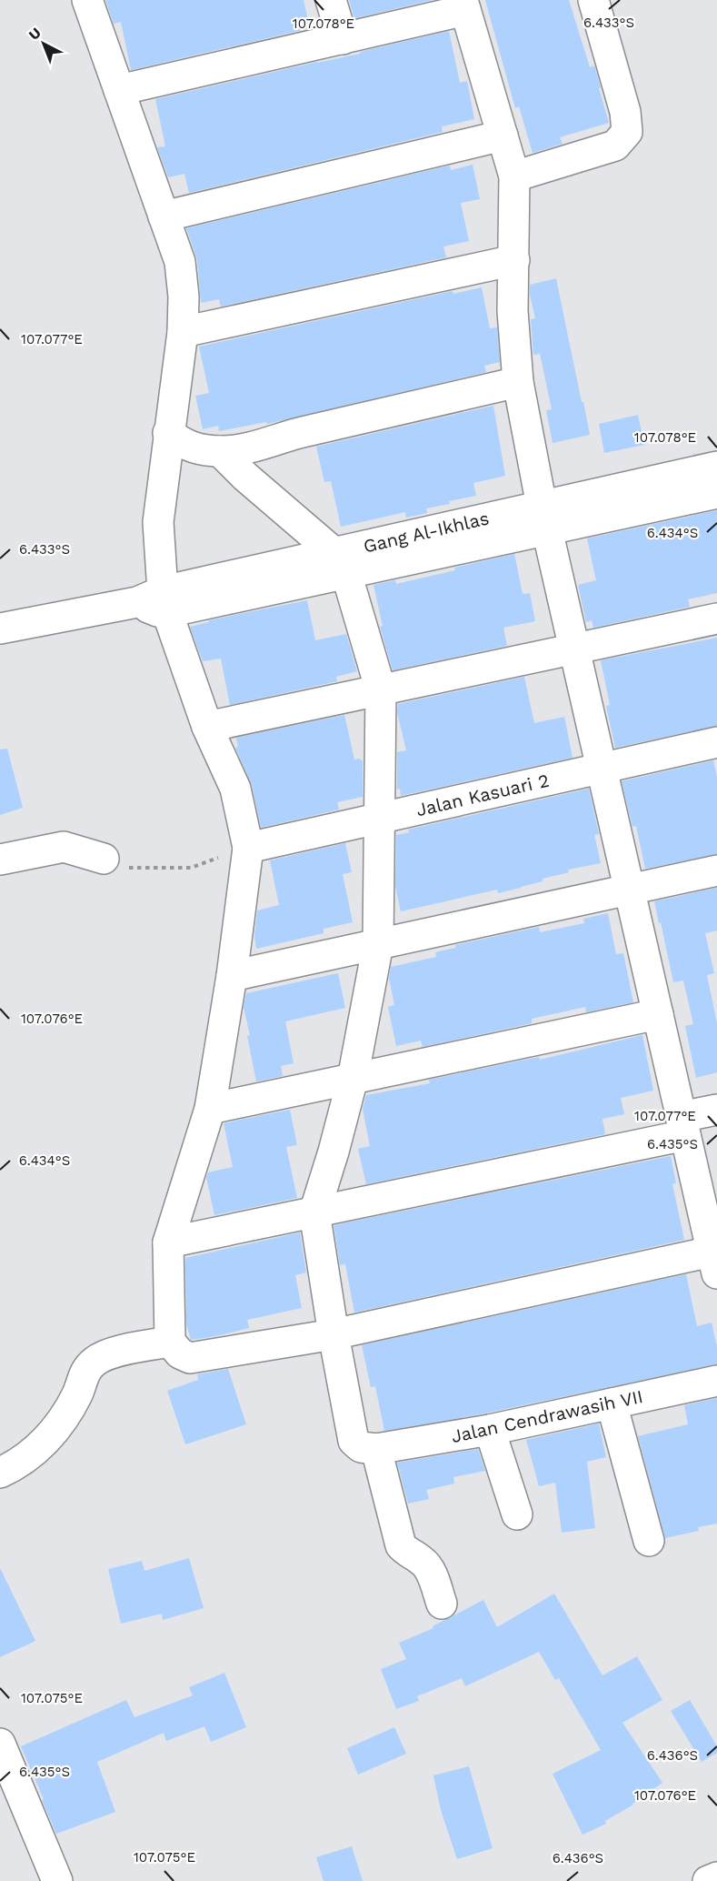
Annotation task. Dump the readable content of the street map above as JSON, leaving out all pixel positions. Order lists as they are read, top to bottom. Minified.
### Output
{"streets":{"street":["Gang Al-Ikhlas","Jalan Kasuari 2","Jalan Cendrawasih VII"]},"north":"top left","coordinates":["6.433°S","107.078°E","107.077°E","6.434°S","107.076°E","6.435°S","107.075°E","6.436°S"]}
